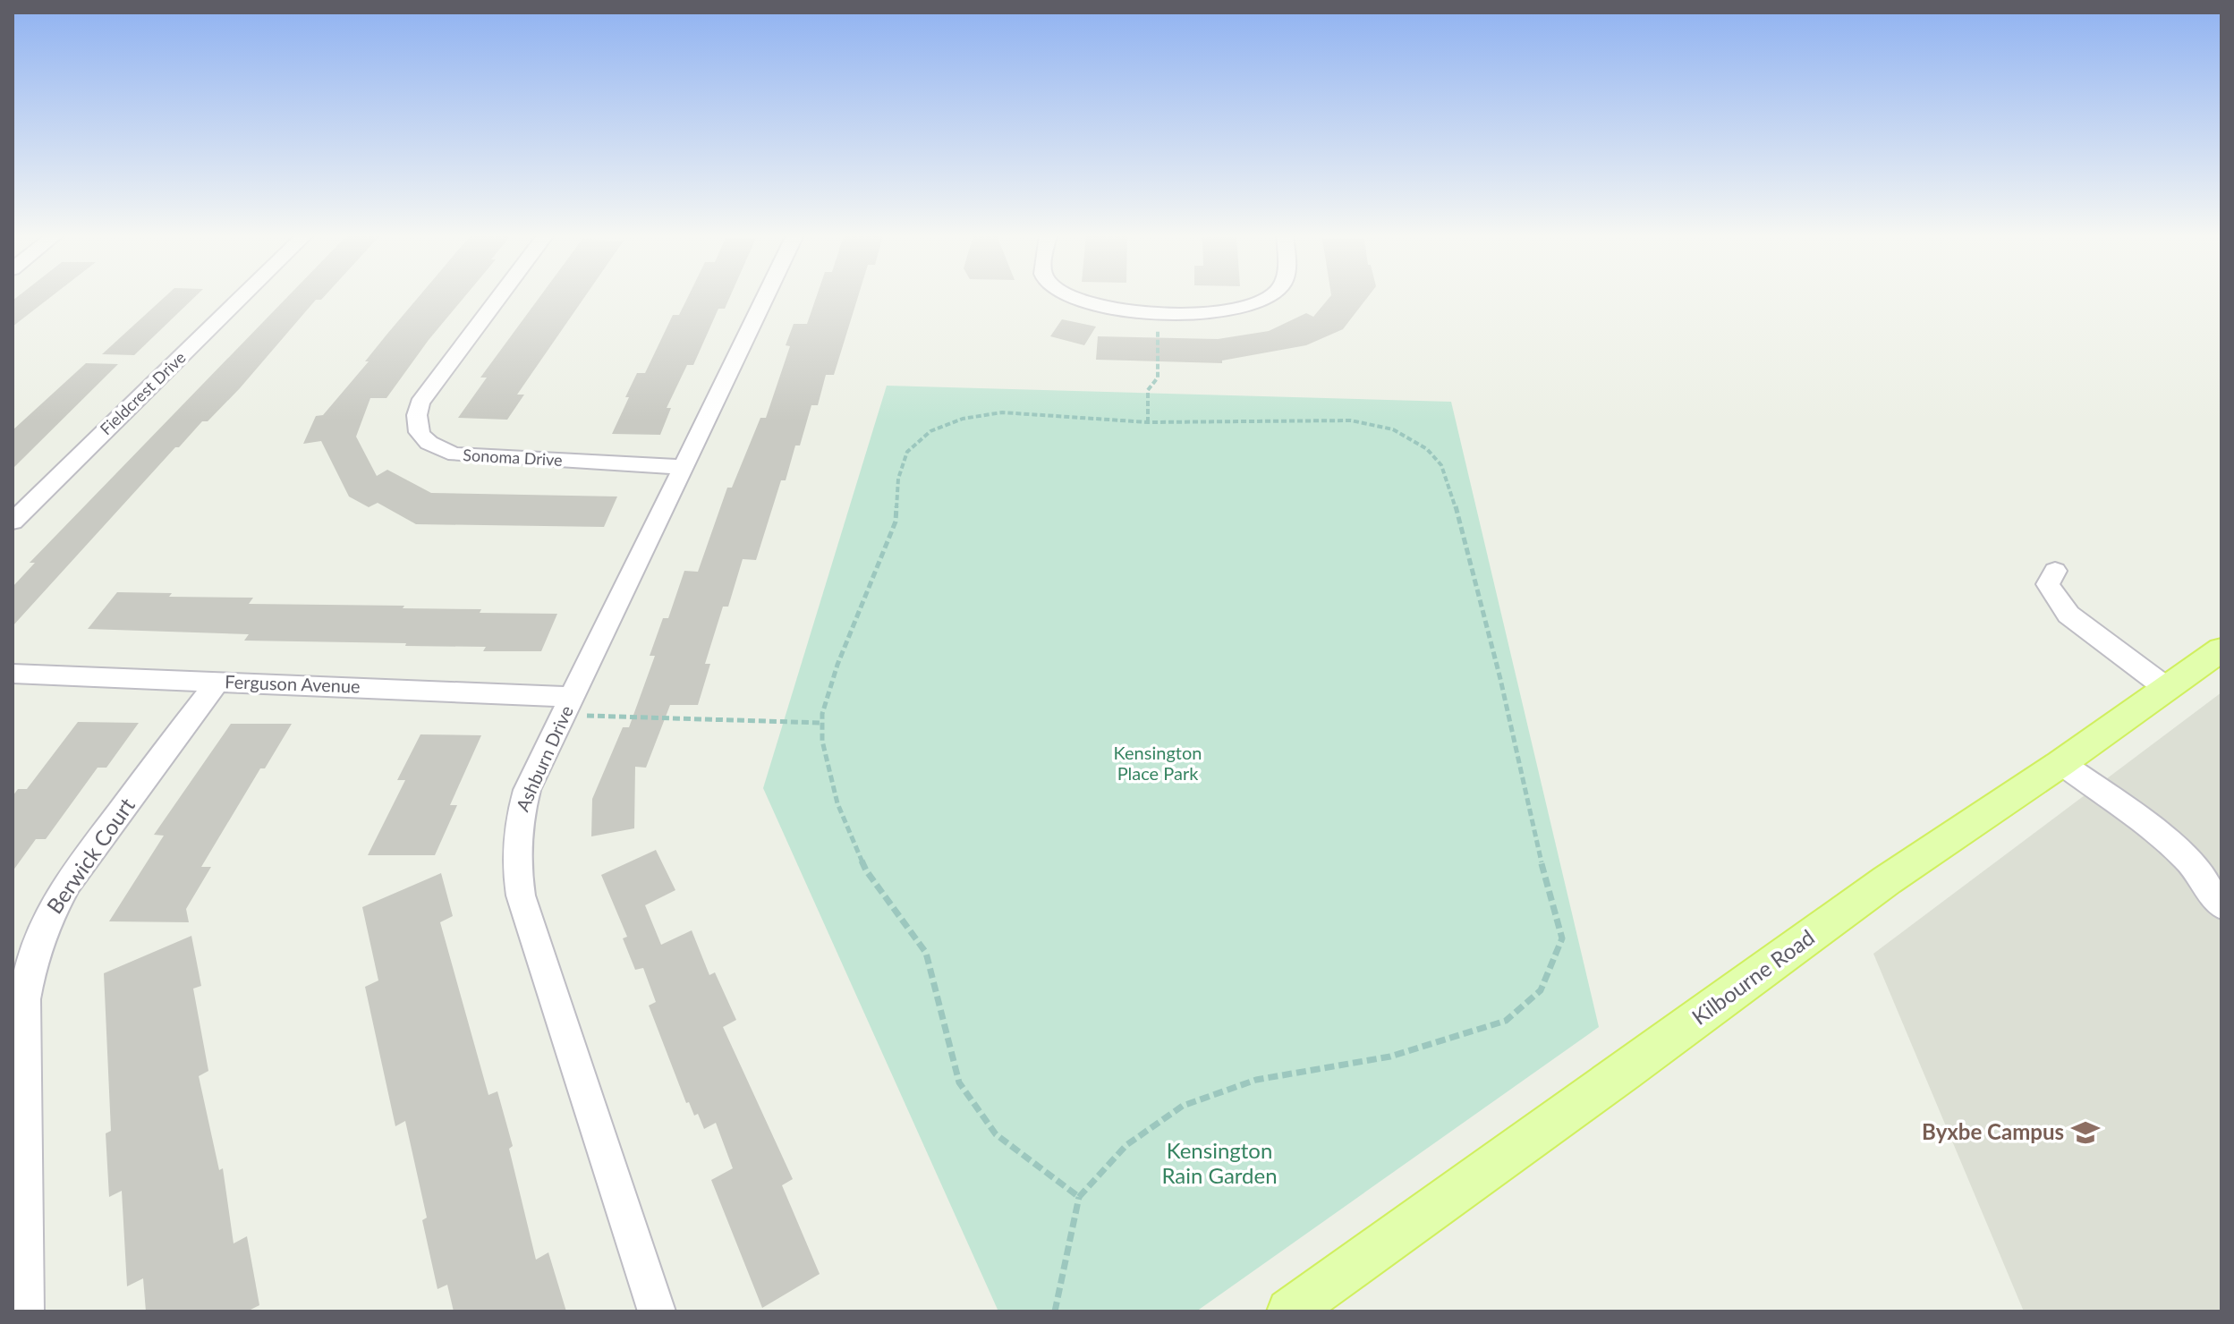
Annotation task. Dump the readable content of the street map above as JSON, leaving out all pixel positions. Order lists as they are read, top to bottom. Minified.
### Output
{"streets":{"main road":["Kilbourne Road"],"street":["Fieldcrest Drive","Sonoma Drive","Ferguson Avenue","Ashburn Drive","Berwick Court"]},"crossings":[["Sonoma Drive","Ashburn Drive"],["Ferguson Avenue","Ashburn Drive"],["Ferguson Avenue","Berwick Court"]],"parks":["Kensington Place Park","Kensington Rain Garden"],"places":{"school or university":["Byxbe Campus"]}}
